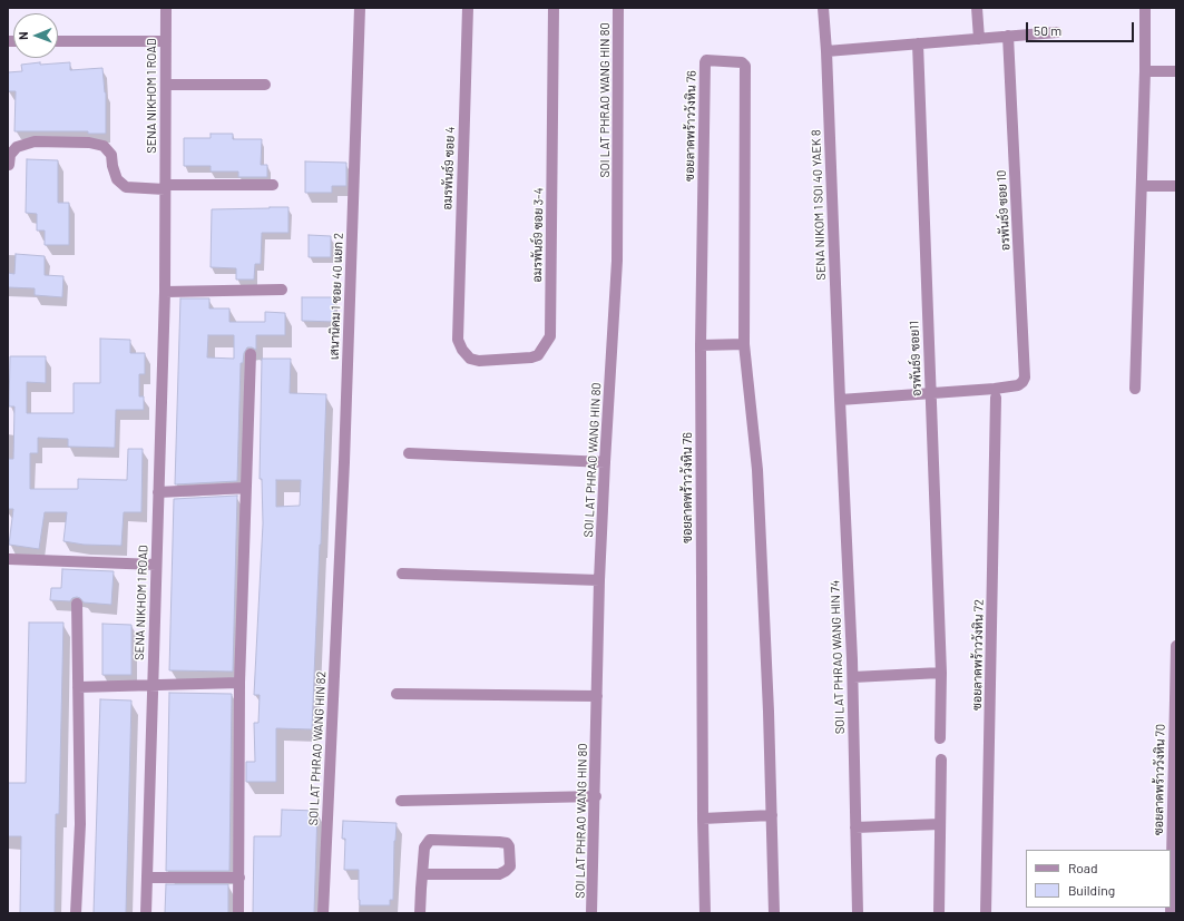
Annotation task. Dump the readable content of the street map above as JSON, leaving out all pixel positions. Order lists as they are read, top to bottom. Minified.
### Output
{"streets":{"street":["SENA NIKHOM 1 ROAD","SOI LAT PHRAO WANG HIN 80","ซอยลาดพร้าววังหิน 76","อมรพันธ์9 ซอย 4","SENA NIKOM 1 SOI 40 YAEK 8","อรพันธ์9 ซอย 10","อมรพันธ์9 ซอย 3-4","เสนานิคม 1 ซอย 40 แยก 2","อรพันธ์9 ซอย11","ซอยลาดพร้าววังหิน 72","SOI LAT PHRAO WANG HIN 74","SOI LAT PHRAO WANG HIN 82","ซอยลาดพร้าววังหิน 70"]},"crossings":[["อมรพันธ์9 ซอย 4","อมรพันธ์9 ซอย 3-4"],["SENA NIKOM 1 SOI 40 YAEK 8","SOI LAT PHRAO WANG HIN 74"],["อรพันธ์9 ซอย 10","อรพันธ์9 ซอย11"],["เสนานิคม 1 ซอย 40 แยก 2","SOI LAT PHRAO WANG HIN 82"]],"legend":["Road","Building"],"scale_bar":"50 m","north":"left"}
